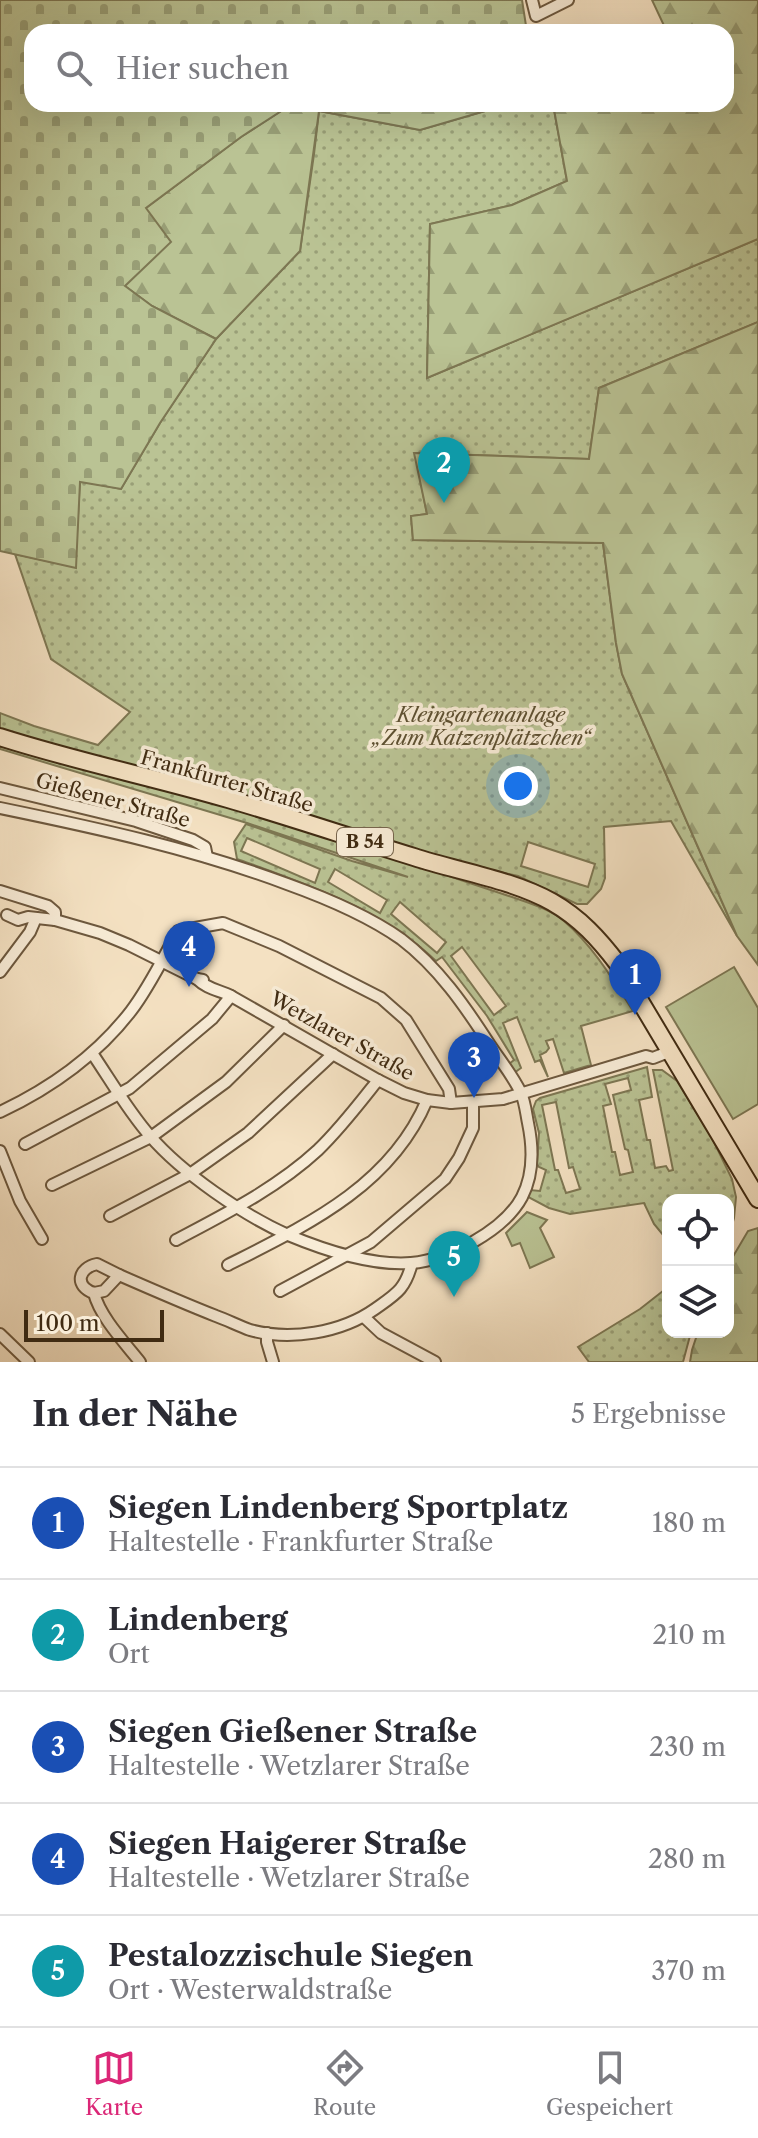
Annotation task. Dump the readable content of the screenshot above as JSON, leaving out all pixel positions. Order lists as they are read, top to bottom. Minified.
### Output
{"streets":{"main road":["Frankfurter Straße","B 54"],"street":["Gießener Straße","Wetzlarer Straße"]},"crossings":[["Frankfurter Straße","Wetzlarer Straße"],["Gießener Straße","Wetzlarer Straße"]],"parks":["Kleingartenanlage „Zum Katzenplätzchen“"],"scale_bar":"100 m","page":{"search":"Hier suchen","pins":["2","4","1","3","5"],"scale":"100 m","heading":["In der Nähe","5 Ergebnisse"],"list":[{"mark":"1","name":"Siegen Lindenberg Sportplatz","note":"Haltestelle · Frankfurter Straße","value":"180 m"},{"mark":"2","name":"Lindenberg","note":"Ort","value":"210 m"},{"mark":"3","name":"Siegen Gießener Straße","note":"Haltestelle · Wetzlarer Straße","value":"230 m"},{"mark":"4","name":"Siegen Haigerer Straße","note":"Haltestelle · Wetzlarer Straße","value":"280 m"},{"mark":"5","name":"Pestalozzischule Siegen","note":"Ort · Westerwaldstraße","value":"370 m"}],"nav":["Karte","Route","Gespeichert"]}}
